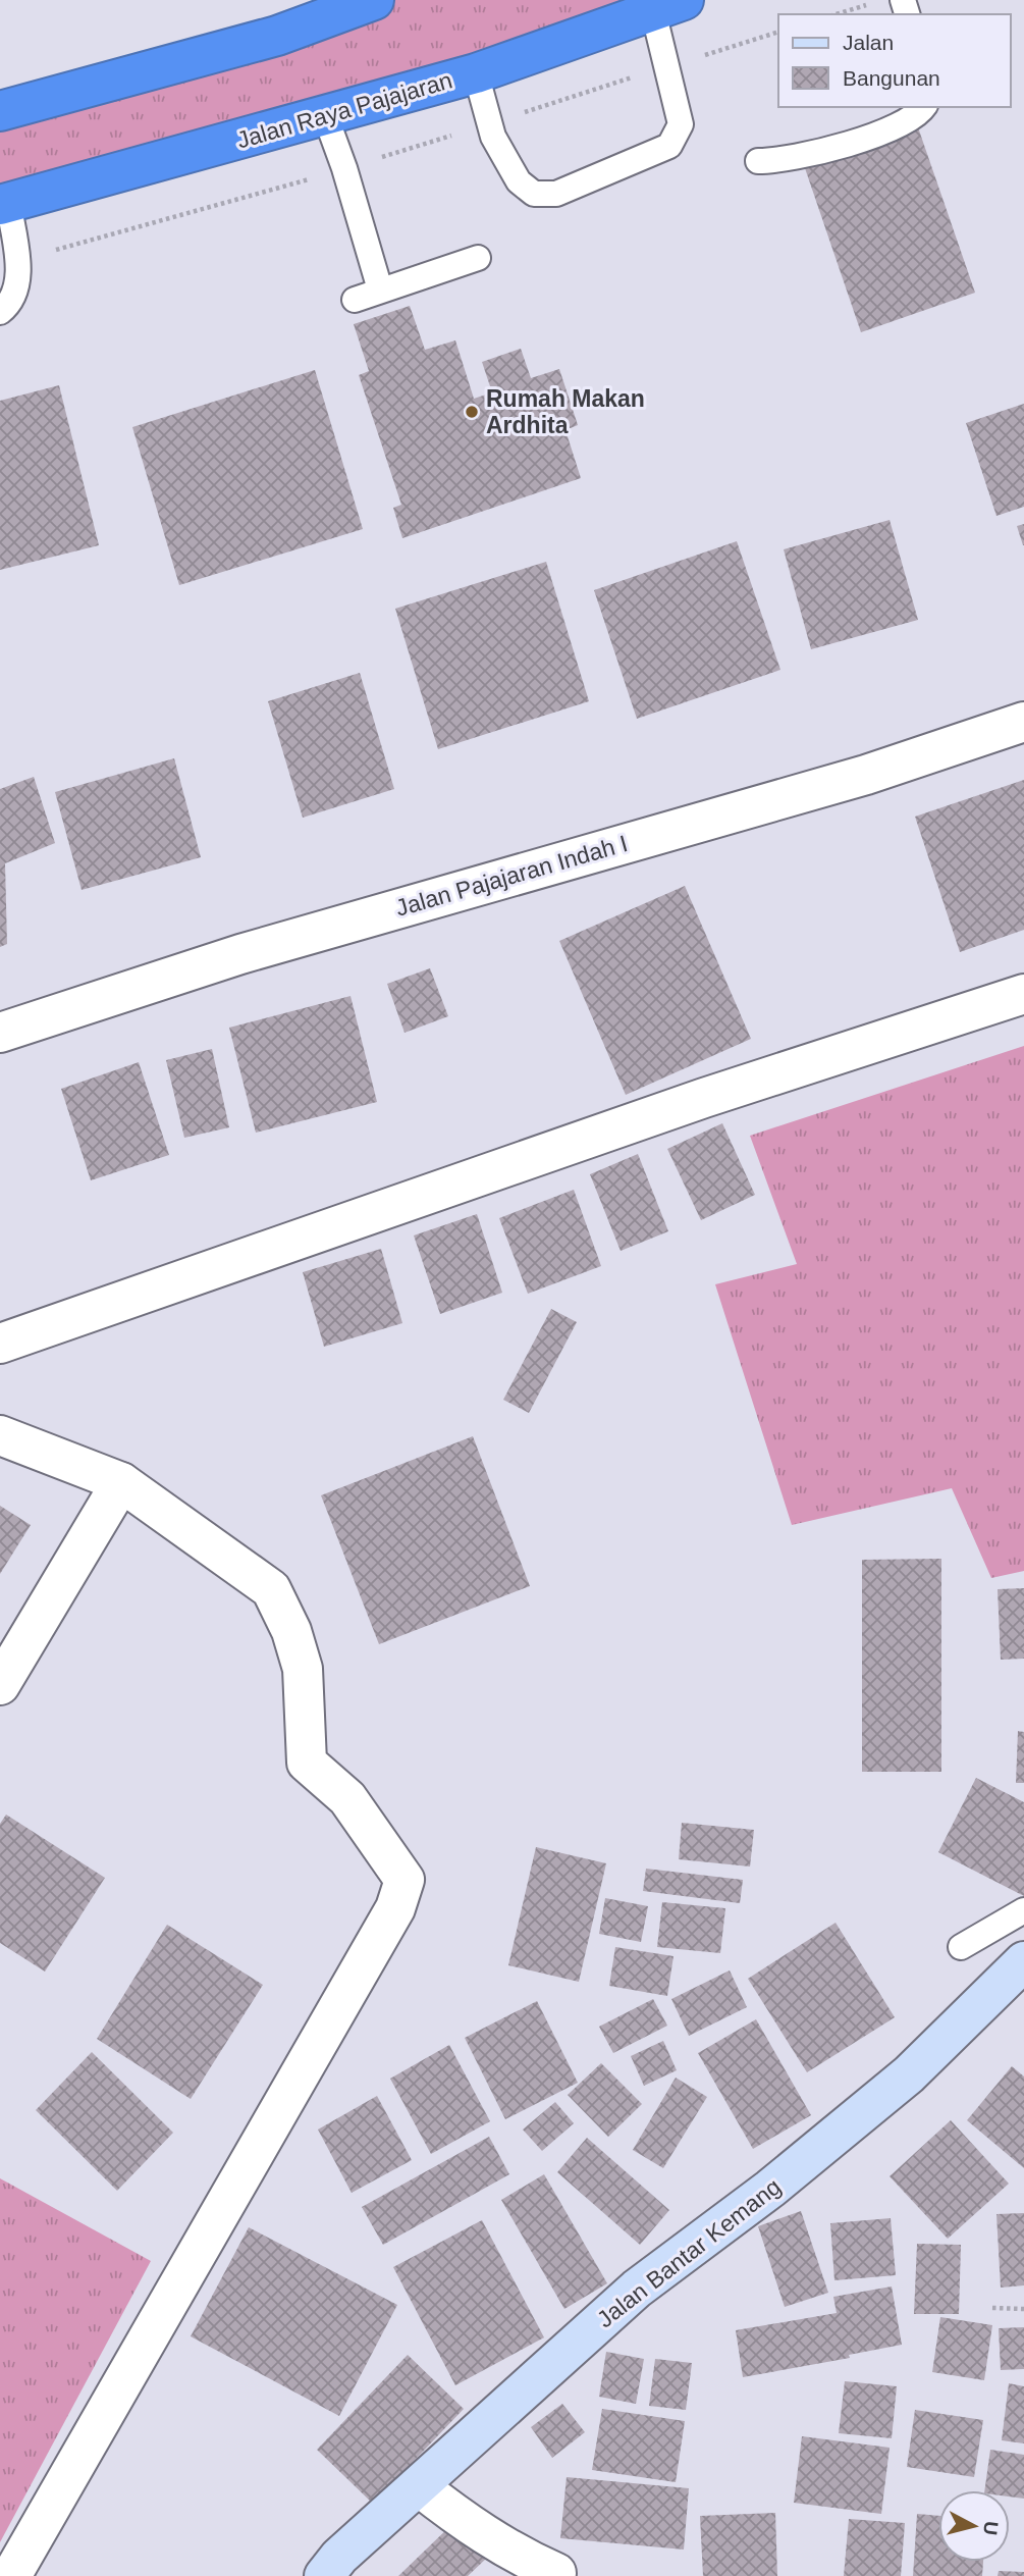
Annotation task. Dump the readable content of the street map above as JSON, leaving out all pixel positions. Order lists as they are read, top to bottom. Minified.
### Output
{"streets":{"highway":["Jalan Raya Pajajaran"],"street":["Jalan Pajajaran Indah I","Jalan Bantar Kemang"]},"places":["Rumah Makan Ardhita"],"legend":["Jalan","Bangunan"],"north":"right"}
